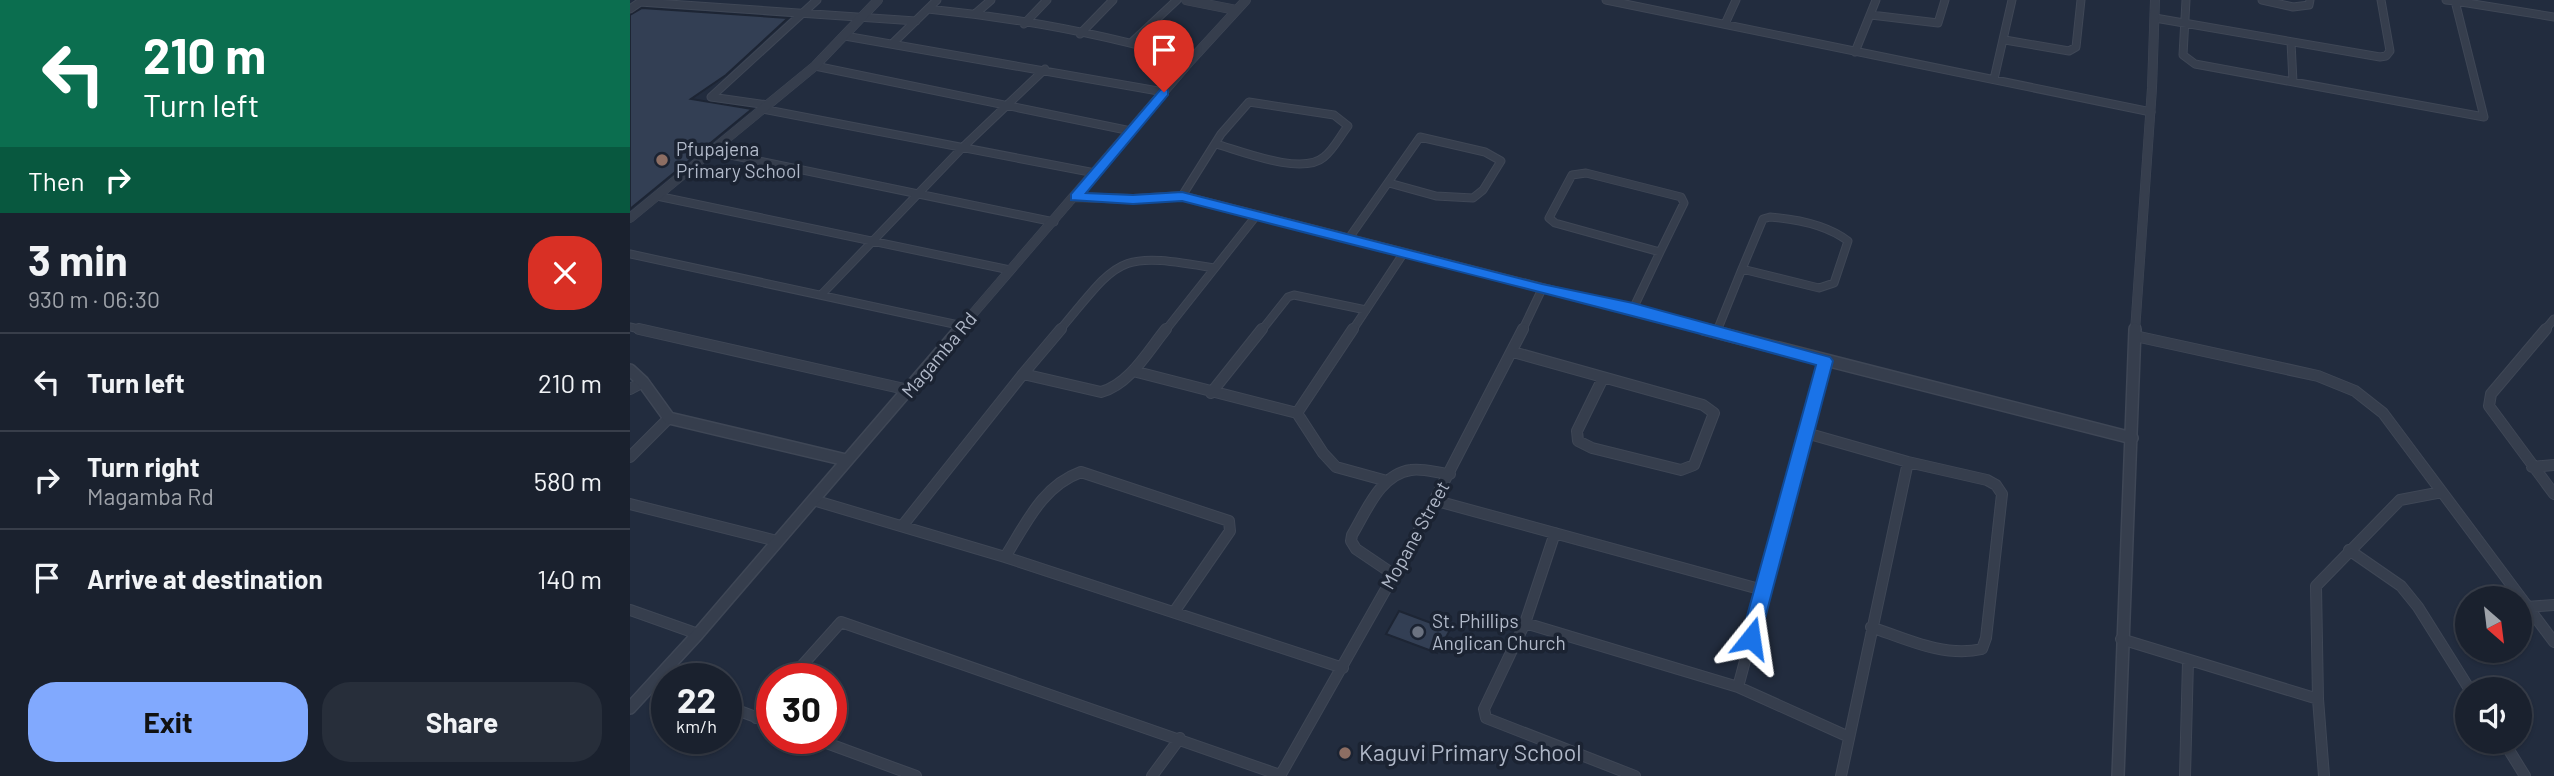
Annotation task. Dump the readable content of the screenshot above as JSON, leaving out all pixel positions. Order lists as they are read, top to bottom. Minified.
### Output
{"streets":{"street":["Magamba Rd","Mopane Street"]},"places":["Pfupajena Primary School","St. Phillips Anglican Church","Kaguvi Primary School"],"north":"bottom right","page":{"turn":["210 m","Turn left"],"then":"Then","heading":["3 min","930 m · 06:30"],"list":[{"name":"Turn left","value":"210 m"},{"name":"Turn right","note":"Magamba Rd","value":"580 m"},{"name":"Arrive at destination","value":"140 m"}],"speed":"22 km/h","limit":"30","buttons":["Exit","Share"]}}
